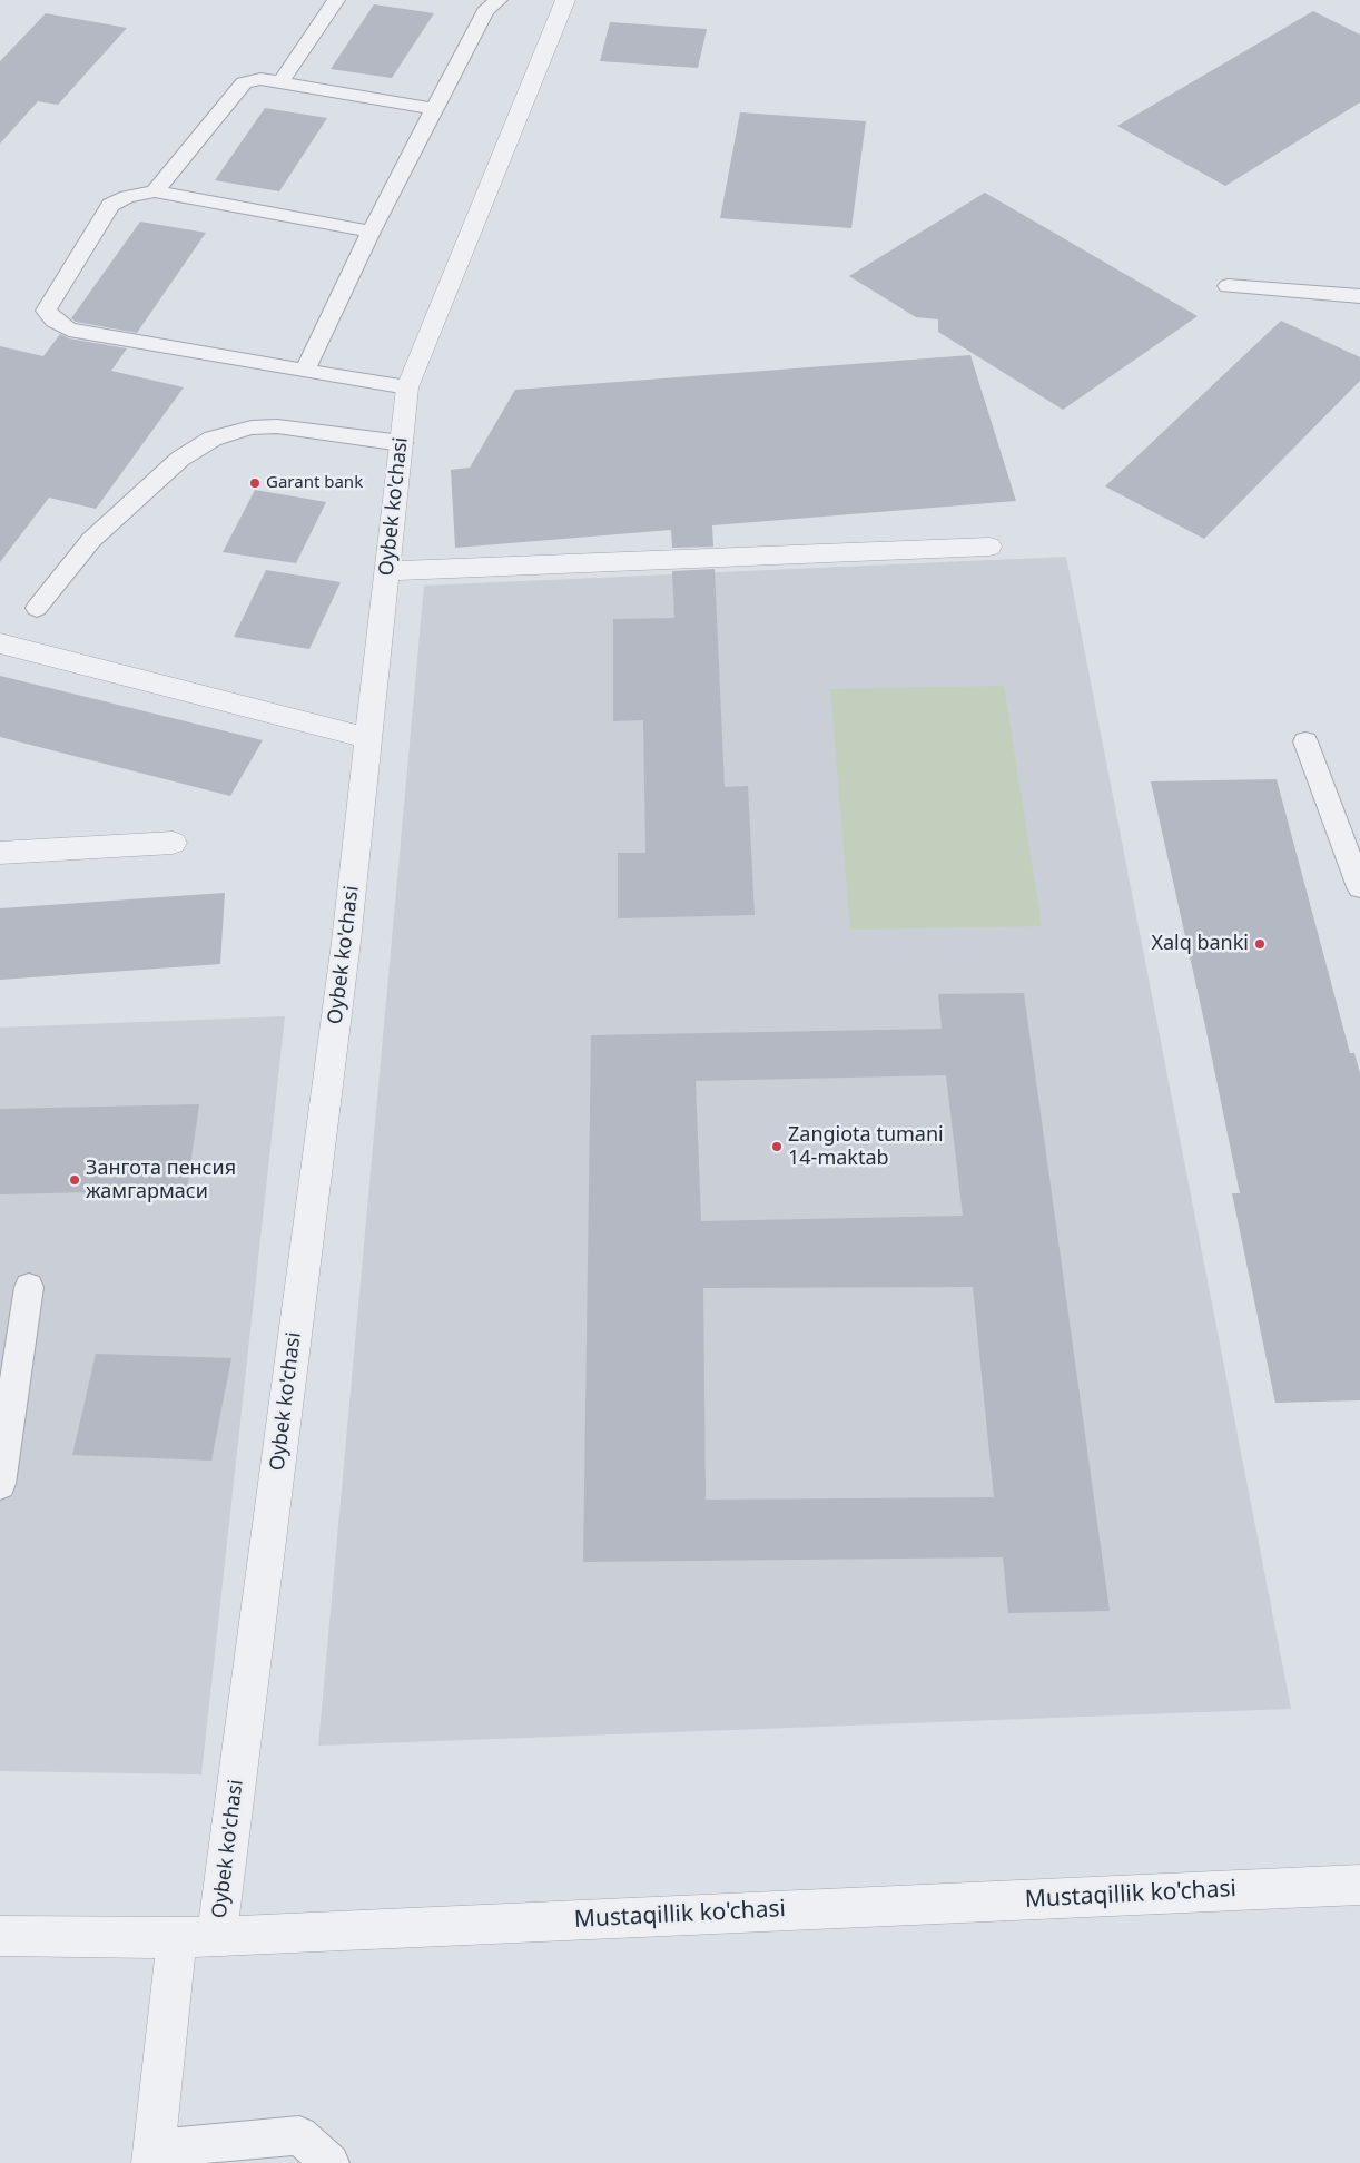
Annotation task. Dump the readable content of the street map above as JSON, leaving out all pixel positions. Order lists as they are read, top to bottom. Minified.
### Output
{"streets":{"street":["Oybek ko'chasi","Mustaqillik ko'chasi"]},"crossings":[["Oybek ko'chasi","Mustaqillik ko'chasi"]],"places":["Garant bank","Xalq banki","Zangiota tumani 14-maktab","Зангота пенсия жамгармаси"]}
